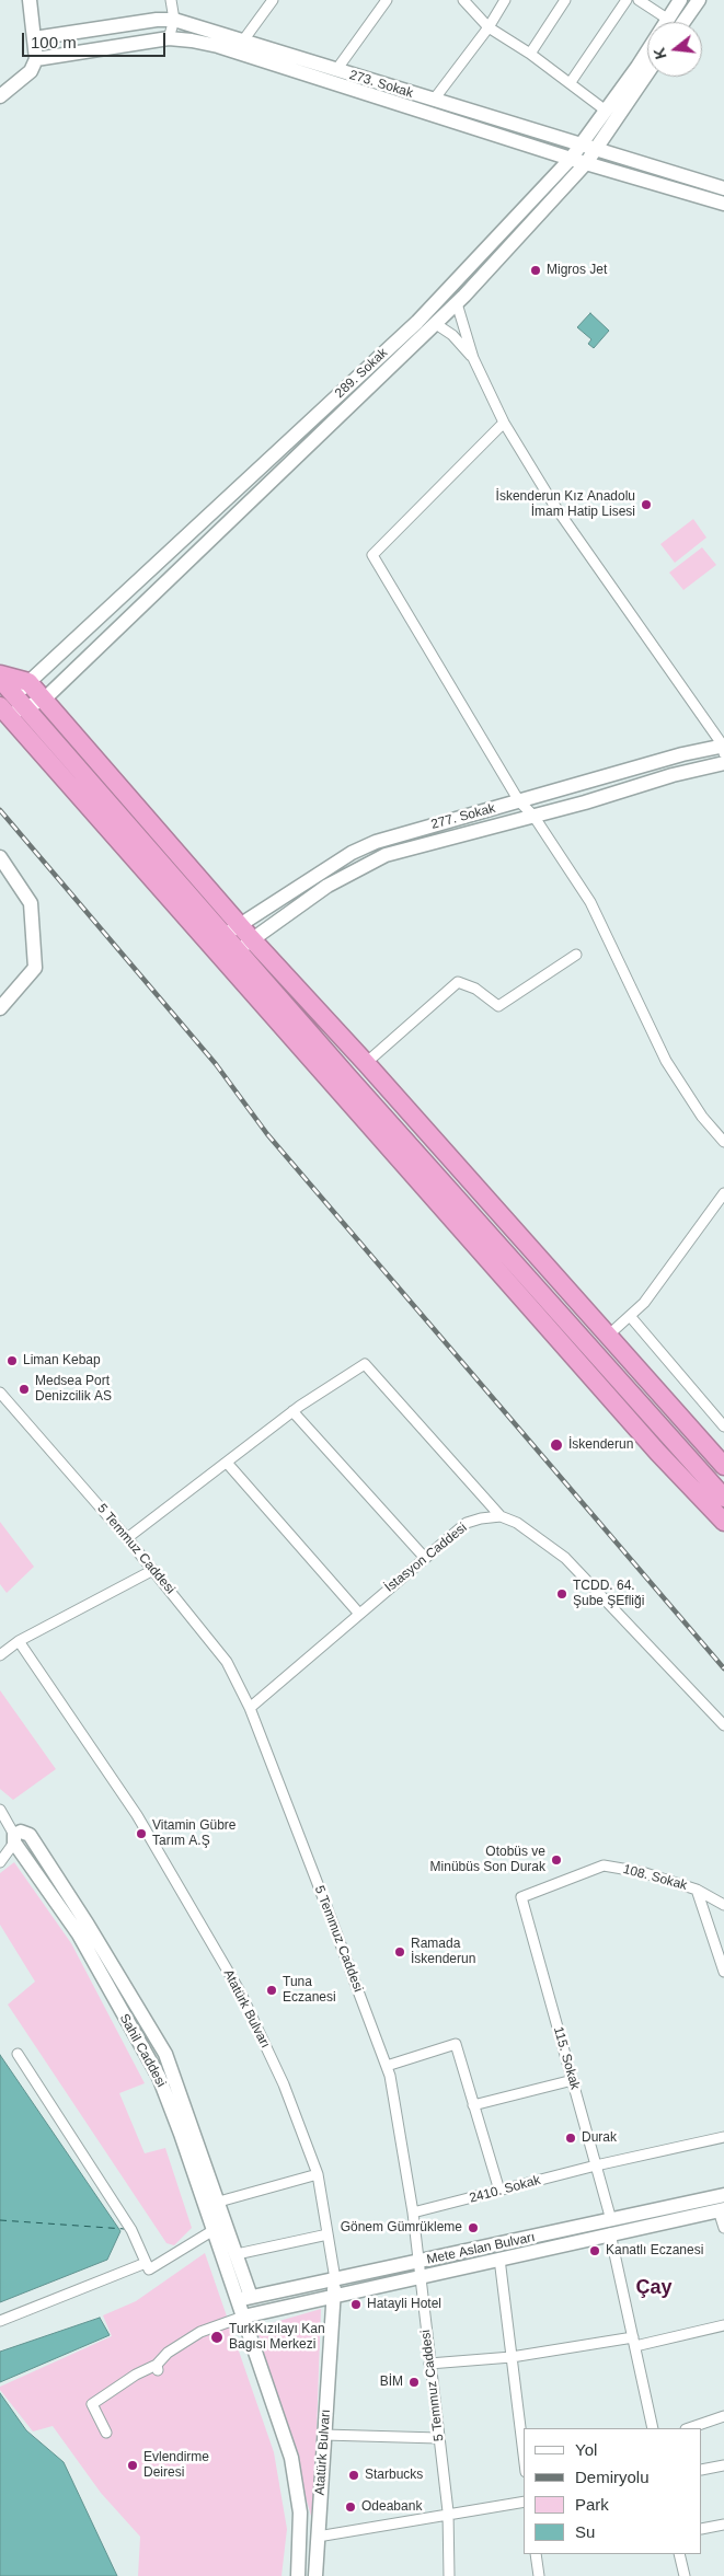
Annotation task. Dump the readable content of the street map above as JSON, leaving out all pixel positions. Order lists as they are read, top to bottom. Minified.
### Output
{"streets":{"street":["273. Sokak","289. Sokak","277. Sokak","5 Temmuz Caddesi","İstasyon Caddesi","108. Sokak","Atatürk Bulvarı","Sahil Caddesi","115. Sokak","2410. Sokak","Mete Aslan Bulvarı"]},"crossings":[["273. Sokak","289. Sokak"],["5 Temmuz Caddesi","İstasyon Caddesi"],["5 Temmuz Caddesi","2410. Sokak"],["5 Temmuz Caddesi","Mete Aslan Bulvarı"],["108. Sokak","115. Sokak"],["Atatürk Bulvarı","Sahil Caddesi"],["Atatürk Bulvarı","Mete Aslan Bulvarı"],["Sahil Caddesi","Mete Aslan Bulvarı"],["115. Sokak","2410. Sokak"],["115. Sokak","Mete Aslan Bulvarı"]],"districts":["Çay"],"places":["Migros Jet","İskenderun Kız Anadolu İmam Hatip Lisesi","Liman Kebap","Medsea Port Denizcilik AS","İskenderun","TCDD. 64. Şube ŞEfliği","Vitamin Gübre Tarım A.Ş","Otobüs ve Minübüs Son Durak","Ramada İskenderun","Tuna Eczanesi","Durak","Gönem Gümrükleme","Kanatlı Eczanesi","Hatayli Hotel","TurkKızılayı Kan Bagısı Merkezi","BİM","Evlendirme Deiresi","Starbucks","Odeabank"],"legend":["Yol","Demiryolu","Park","Su"],"scale_bar":"100 m","north":"left"}
